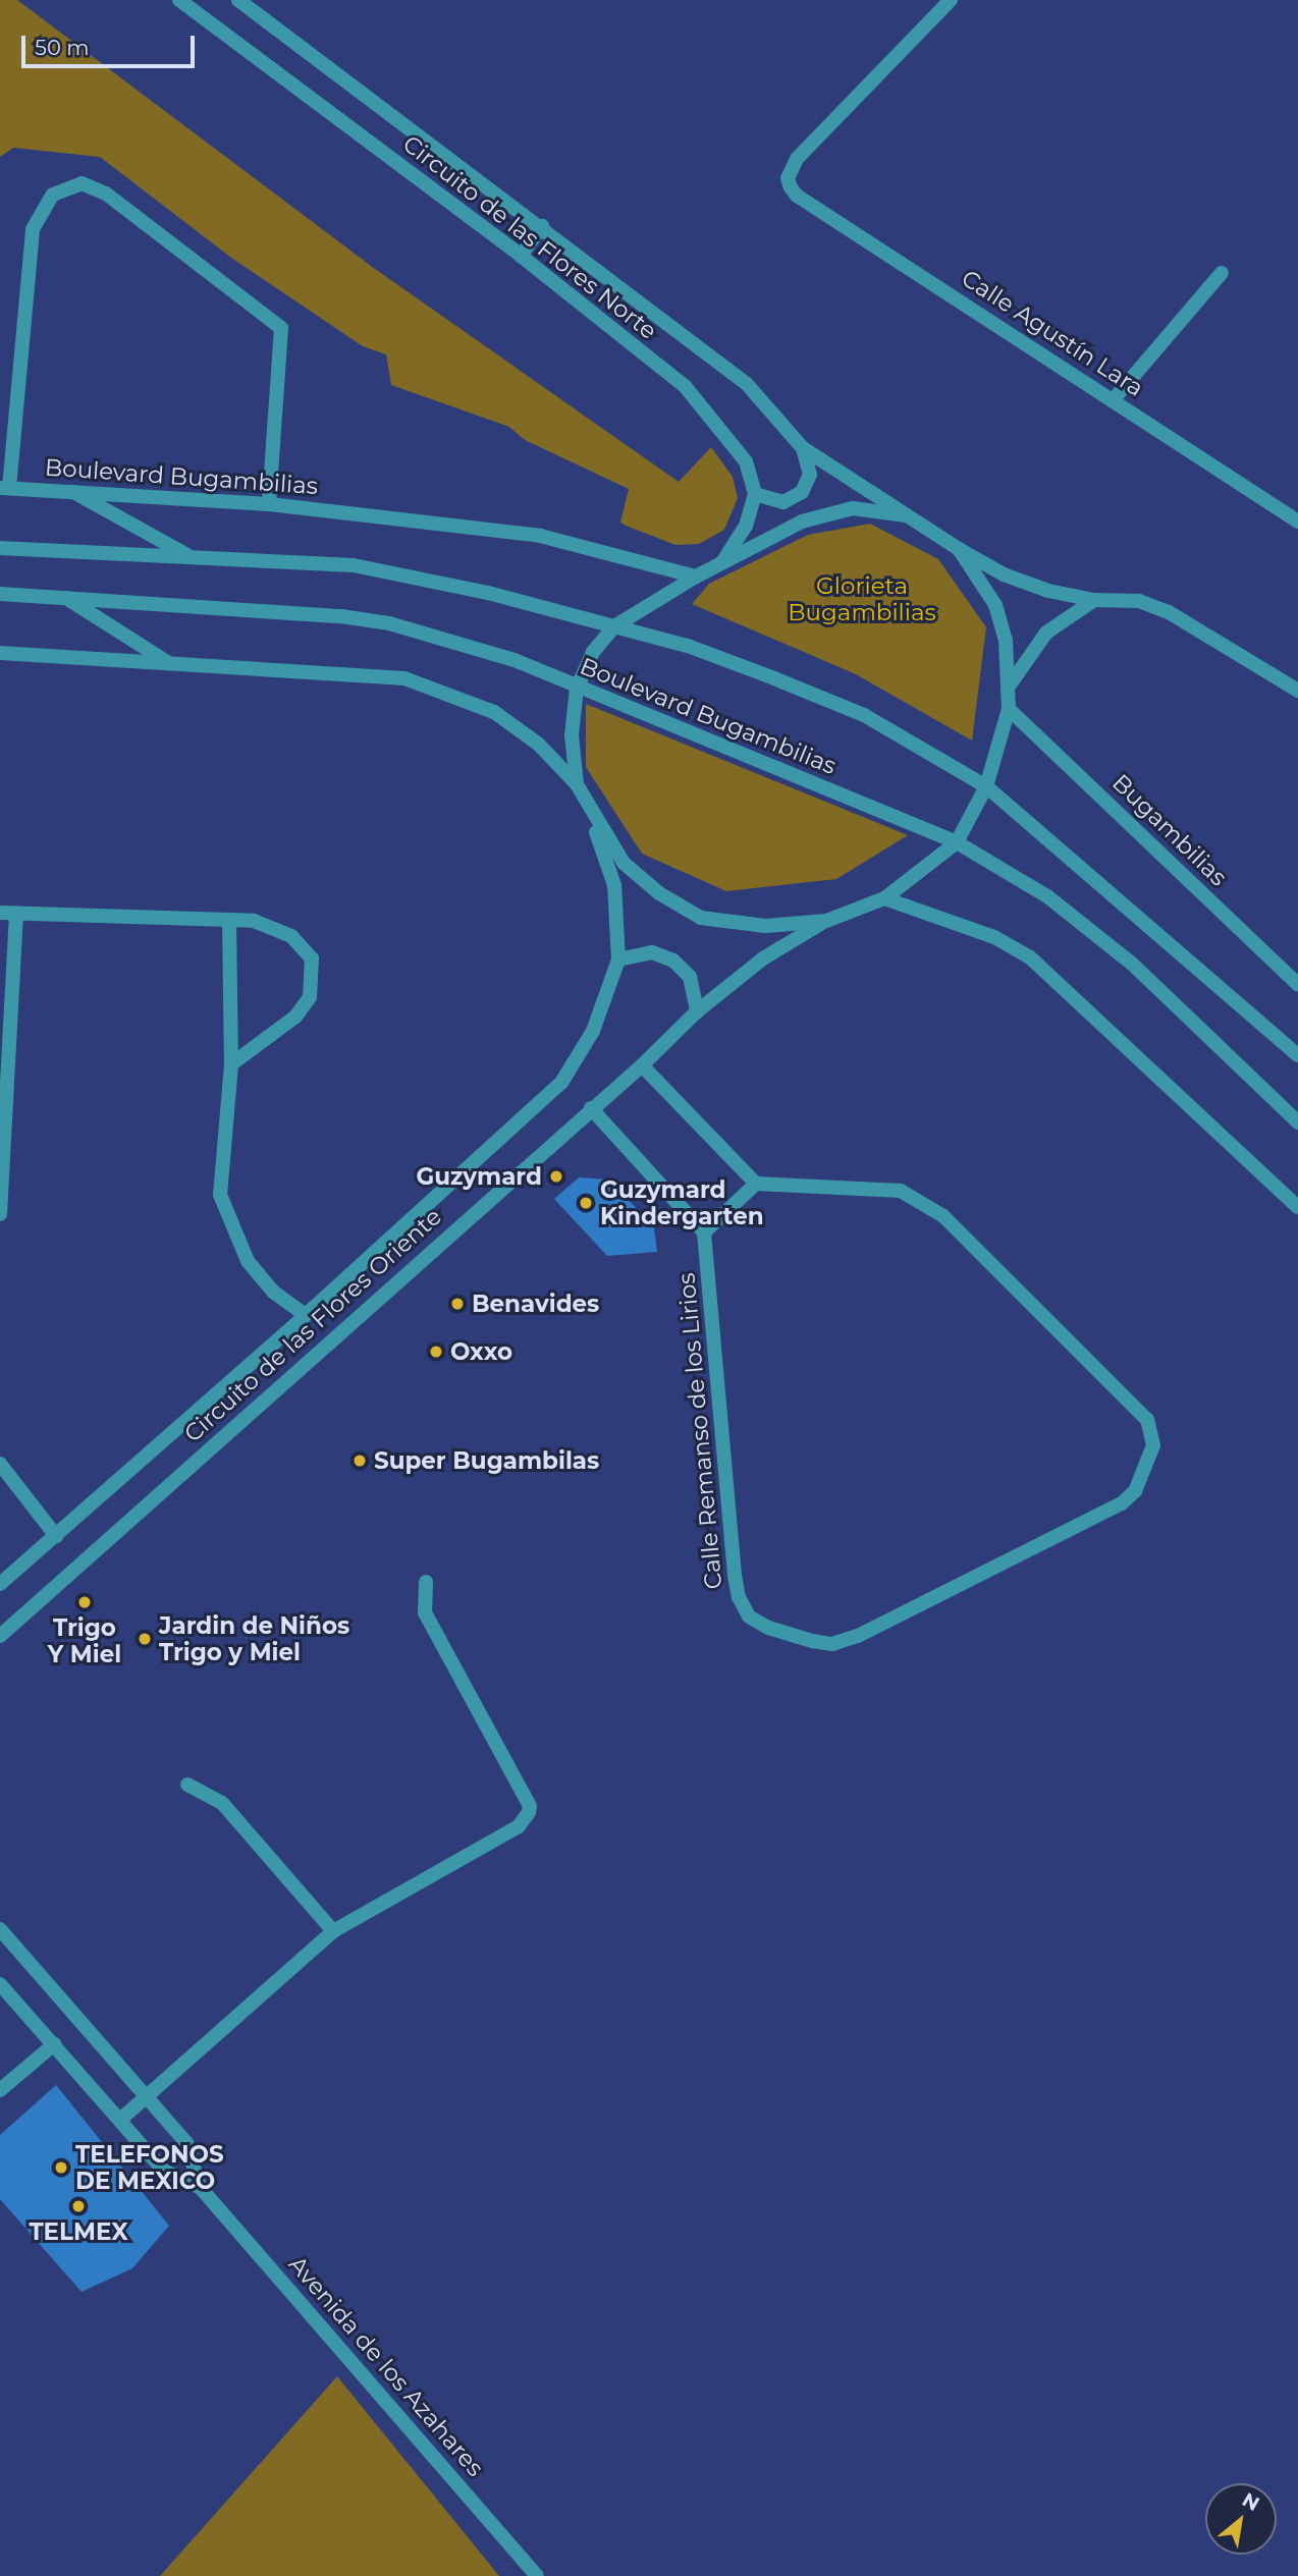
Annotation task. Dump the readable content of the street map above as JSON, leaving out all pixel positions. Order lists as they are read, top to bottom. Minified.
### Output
{"streets":{"street":["Circuito de las Flores Norte","Calle Agustín Lara","Boulevard Bugambilias","Bugambilias","Circuito de las Flores Oriente","Calle Remanso de los Lirios","Avenida de los Azahares"]},"parks":["Glorieta Bugambilias"],"places":["Guzymard","Guzymard Kindergarten","Benavides","Oxxo","Super Bugambilas","Trigo Y Miel","Jardin de Niños Trigo y Miel","TELEFONOS DE MEXICO","TELMEX"],"scale_bar":"50 m","north":"top right"}
